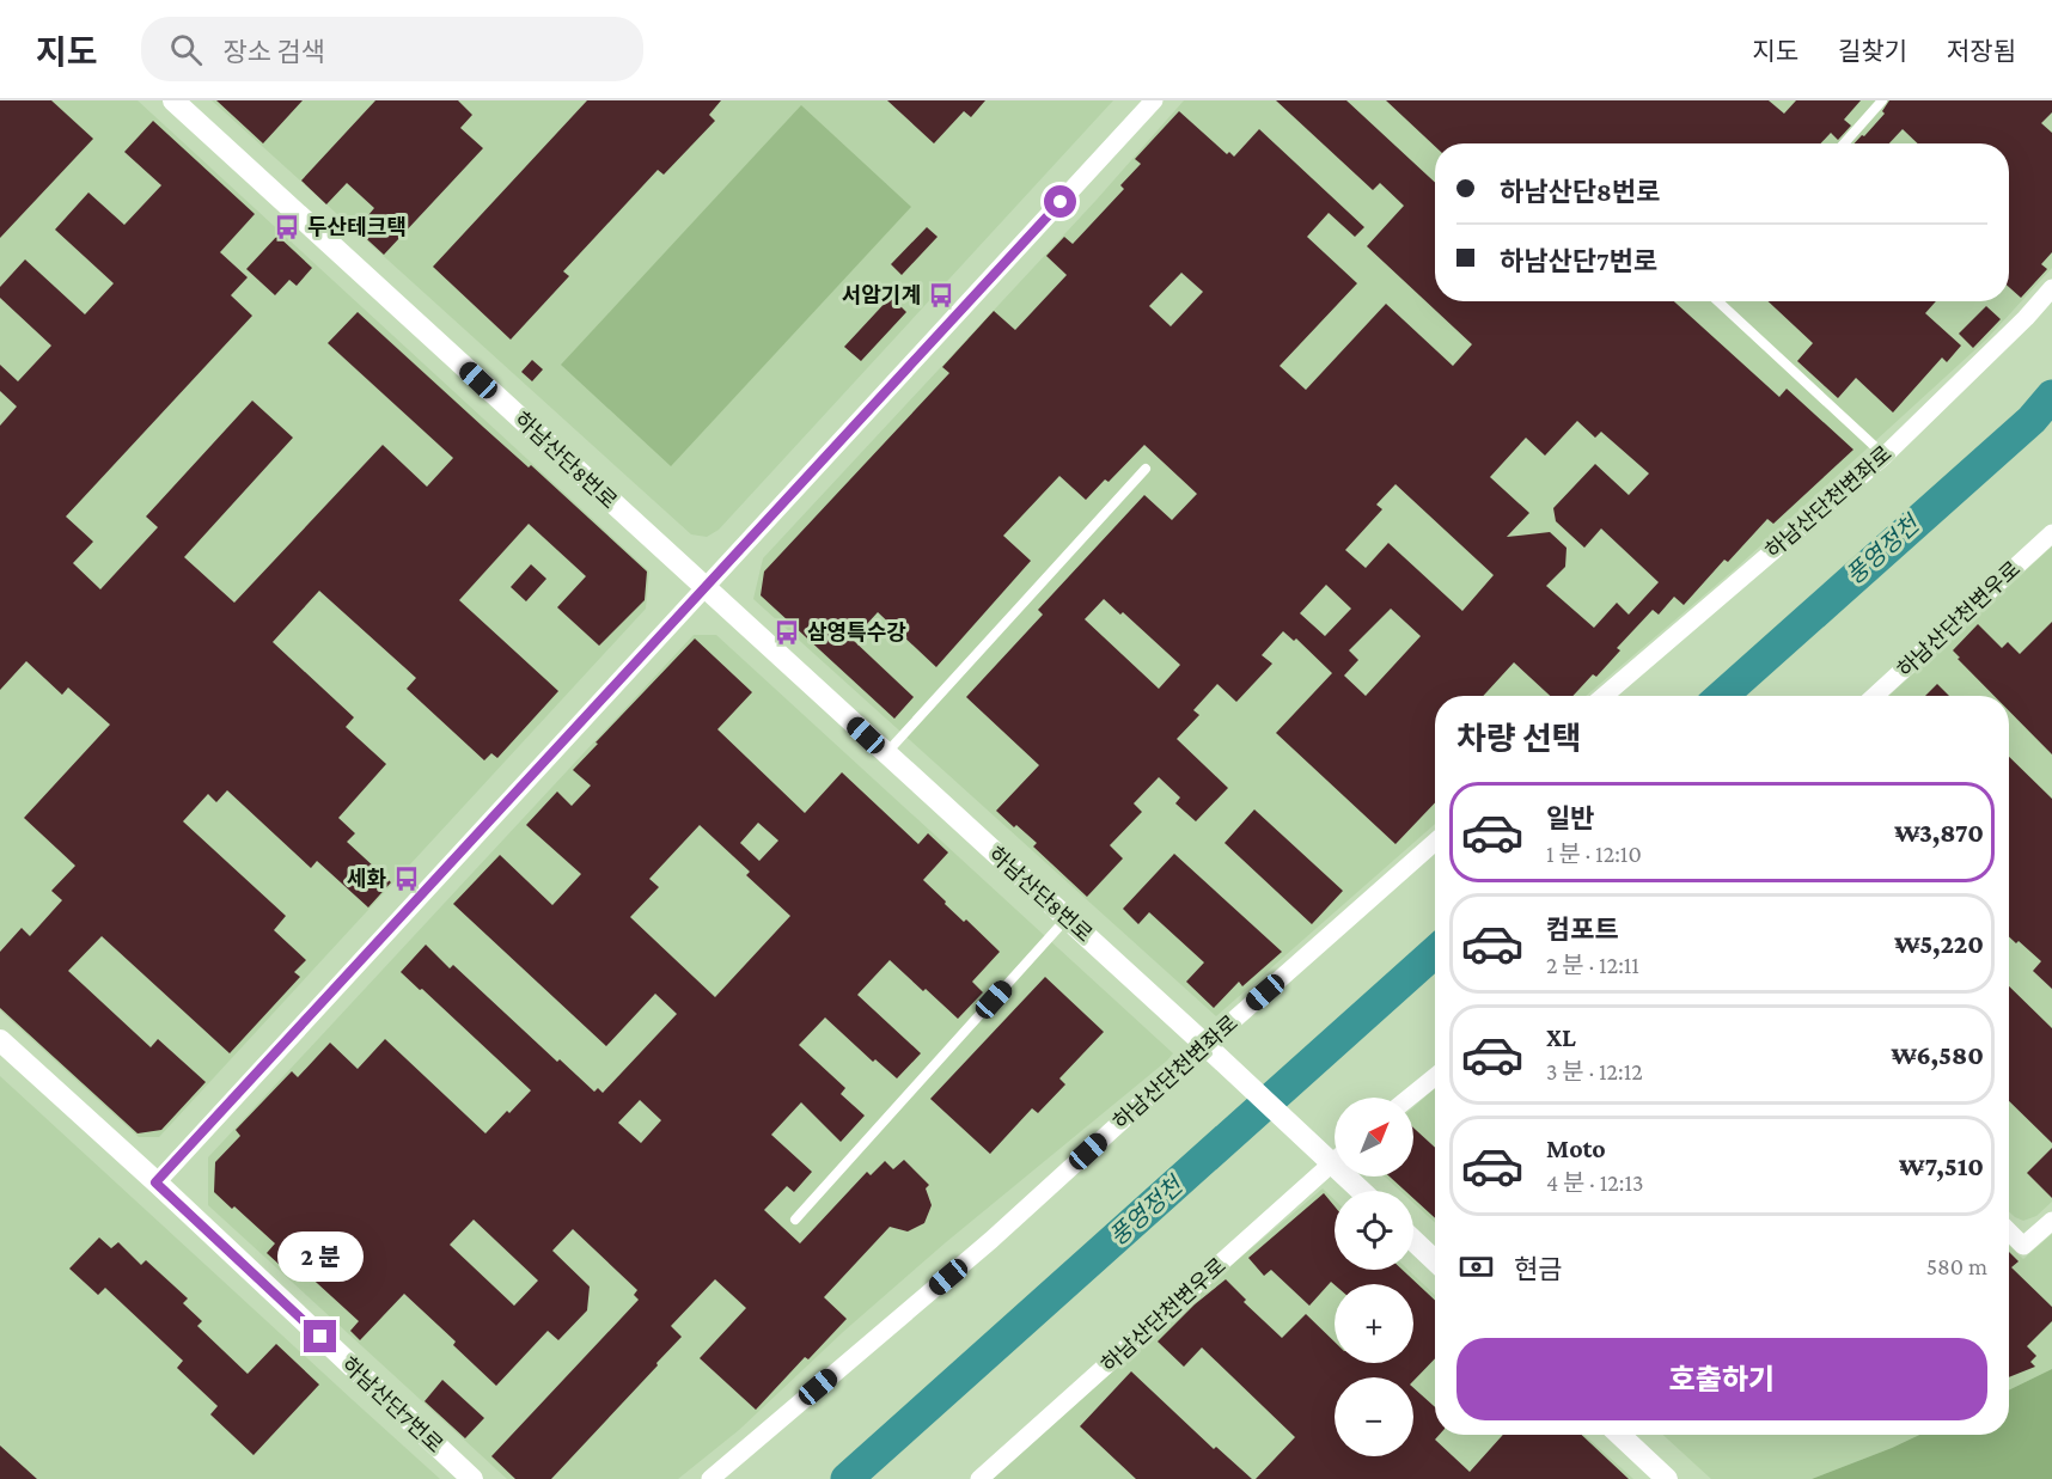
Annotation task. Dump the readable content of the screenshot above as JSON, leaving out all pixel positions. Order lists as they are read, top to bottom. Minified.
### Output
{"streets":{"street":["하남산단8번로","하남산단천변좌로","하남산단천변우로","하남산단7번로"]},"crossings":[["하남산단8번로","하남산단천변좌로"],["하남산단8번로","하남산단천변우로"]],"water":["풍영정천"],"places":{"bus stop":["두산테크택","서암기계","삼영특수강","세화"]},"north":"top right","page":{"header":"지도","search":"장소 검색","nav":["지도","길찾기","저장됨"],"banner":["하남산단8번로","하남산단7번로"],"heading":"차량 선택","list":[{"name":"일반","note":"1 분 · 12:10","value":"₩3,870"},{"name":"컴포트","note":"2 분 · 12:11","value":"₩5,220"},{"name":"XL","note":"3 분 · 12:12","value":"₩6,580"},{"name":"Moto","note":"4 분 · 12:13","value":"₩7,510"}],"map_buttons":["+","−"],"pay":["현금","580 m"],"bubble":"2 분","buttons":"호출하기"}}
